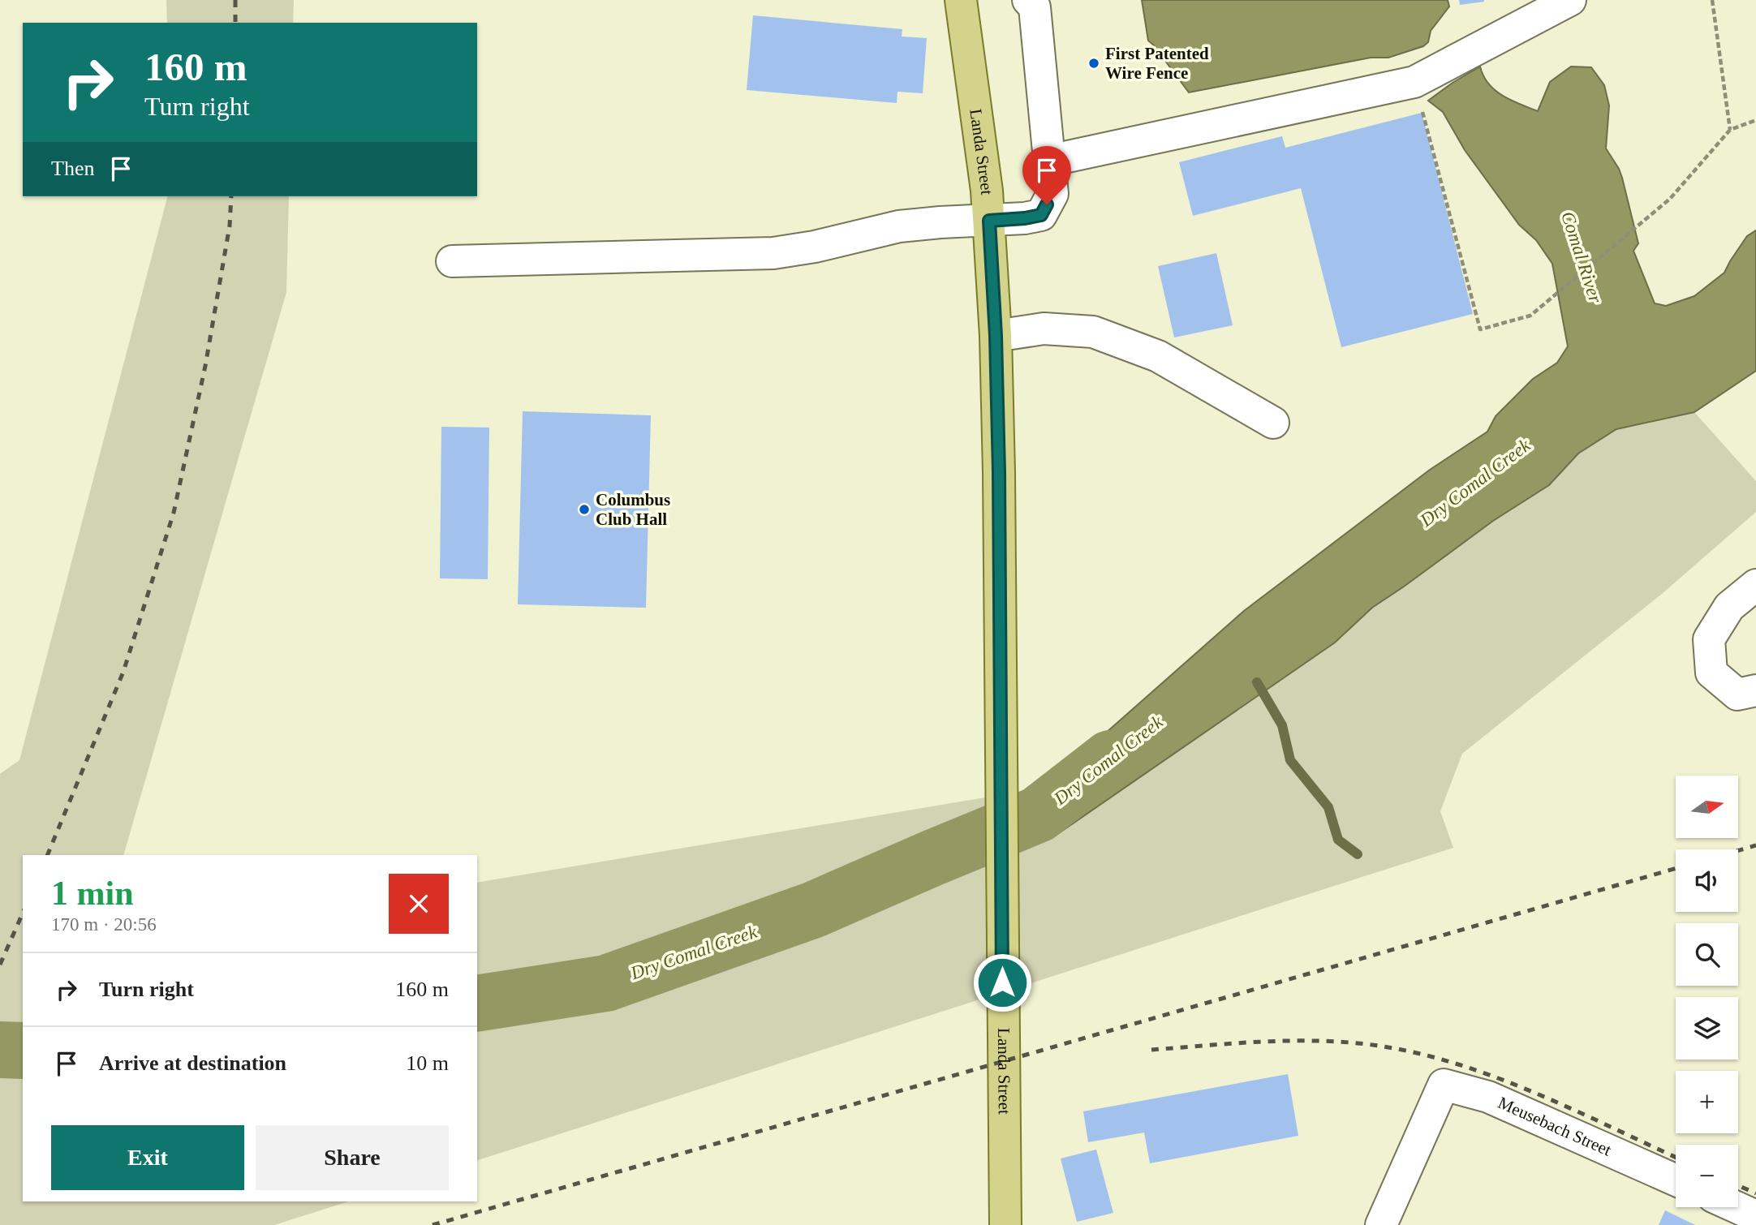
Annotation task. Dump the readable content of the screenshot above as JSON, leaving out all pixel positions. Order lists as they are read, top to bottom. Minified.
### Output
{"streets":{"main road":["Landa Street"],"street":["Meusebach Street"]},"water":["Comal River","Dry Comal Creek"],"places":["First Patented Wire Fence","Columbus Club Hall"],"north":"right","page":{"turn":["160 m","Turn right"],"then":"Then","map_buttons":["+","−"],"heading":["1 min","170 m · 20:56"],"list":[{"name":"Turn right","value":"160 m"},{"name":"Arrive at destination","value":"10 m"}],"buttons":["Exit","Share"]}}
